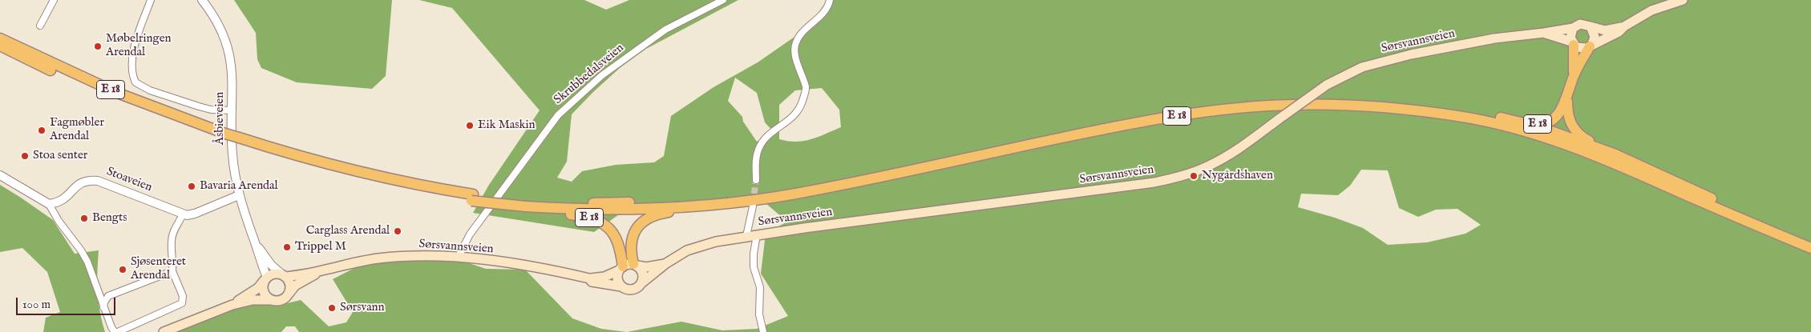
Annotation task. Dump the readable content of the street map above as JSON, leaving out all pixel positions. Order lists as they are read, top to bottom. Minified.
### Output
{"streets":{"highway":["E 18"],"main road":["Sørsvannsveien"],"street":["Skrubbedalsveien","Åsbieveien","Stoaveien"]},"crossings":[["Sørsvannsveien","Skrubbedalsveien"],["Sørsvannsveien","E 18"],["Sørsvannsveien","Åsbieveien"]],"places":["Møbelringen Arendal","Eik Maskin","Fagmøbler Arendal","Stoa senter","Nygårdshaven","Bavaria Arendal","Bengts","Carglass Arendal","Trippel M","Sjøsenteret Arendal","Sørsvann"],"scale_bar":"100 m"}
